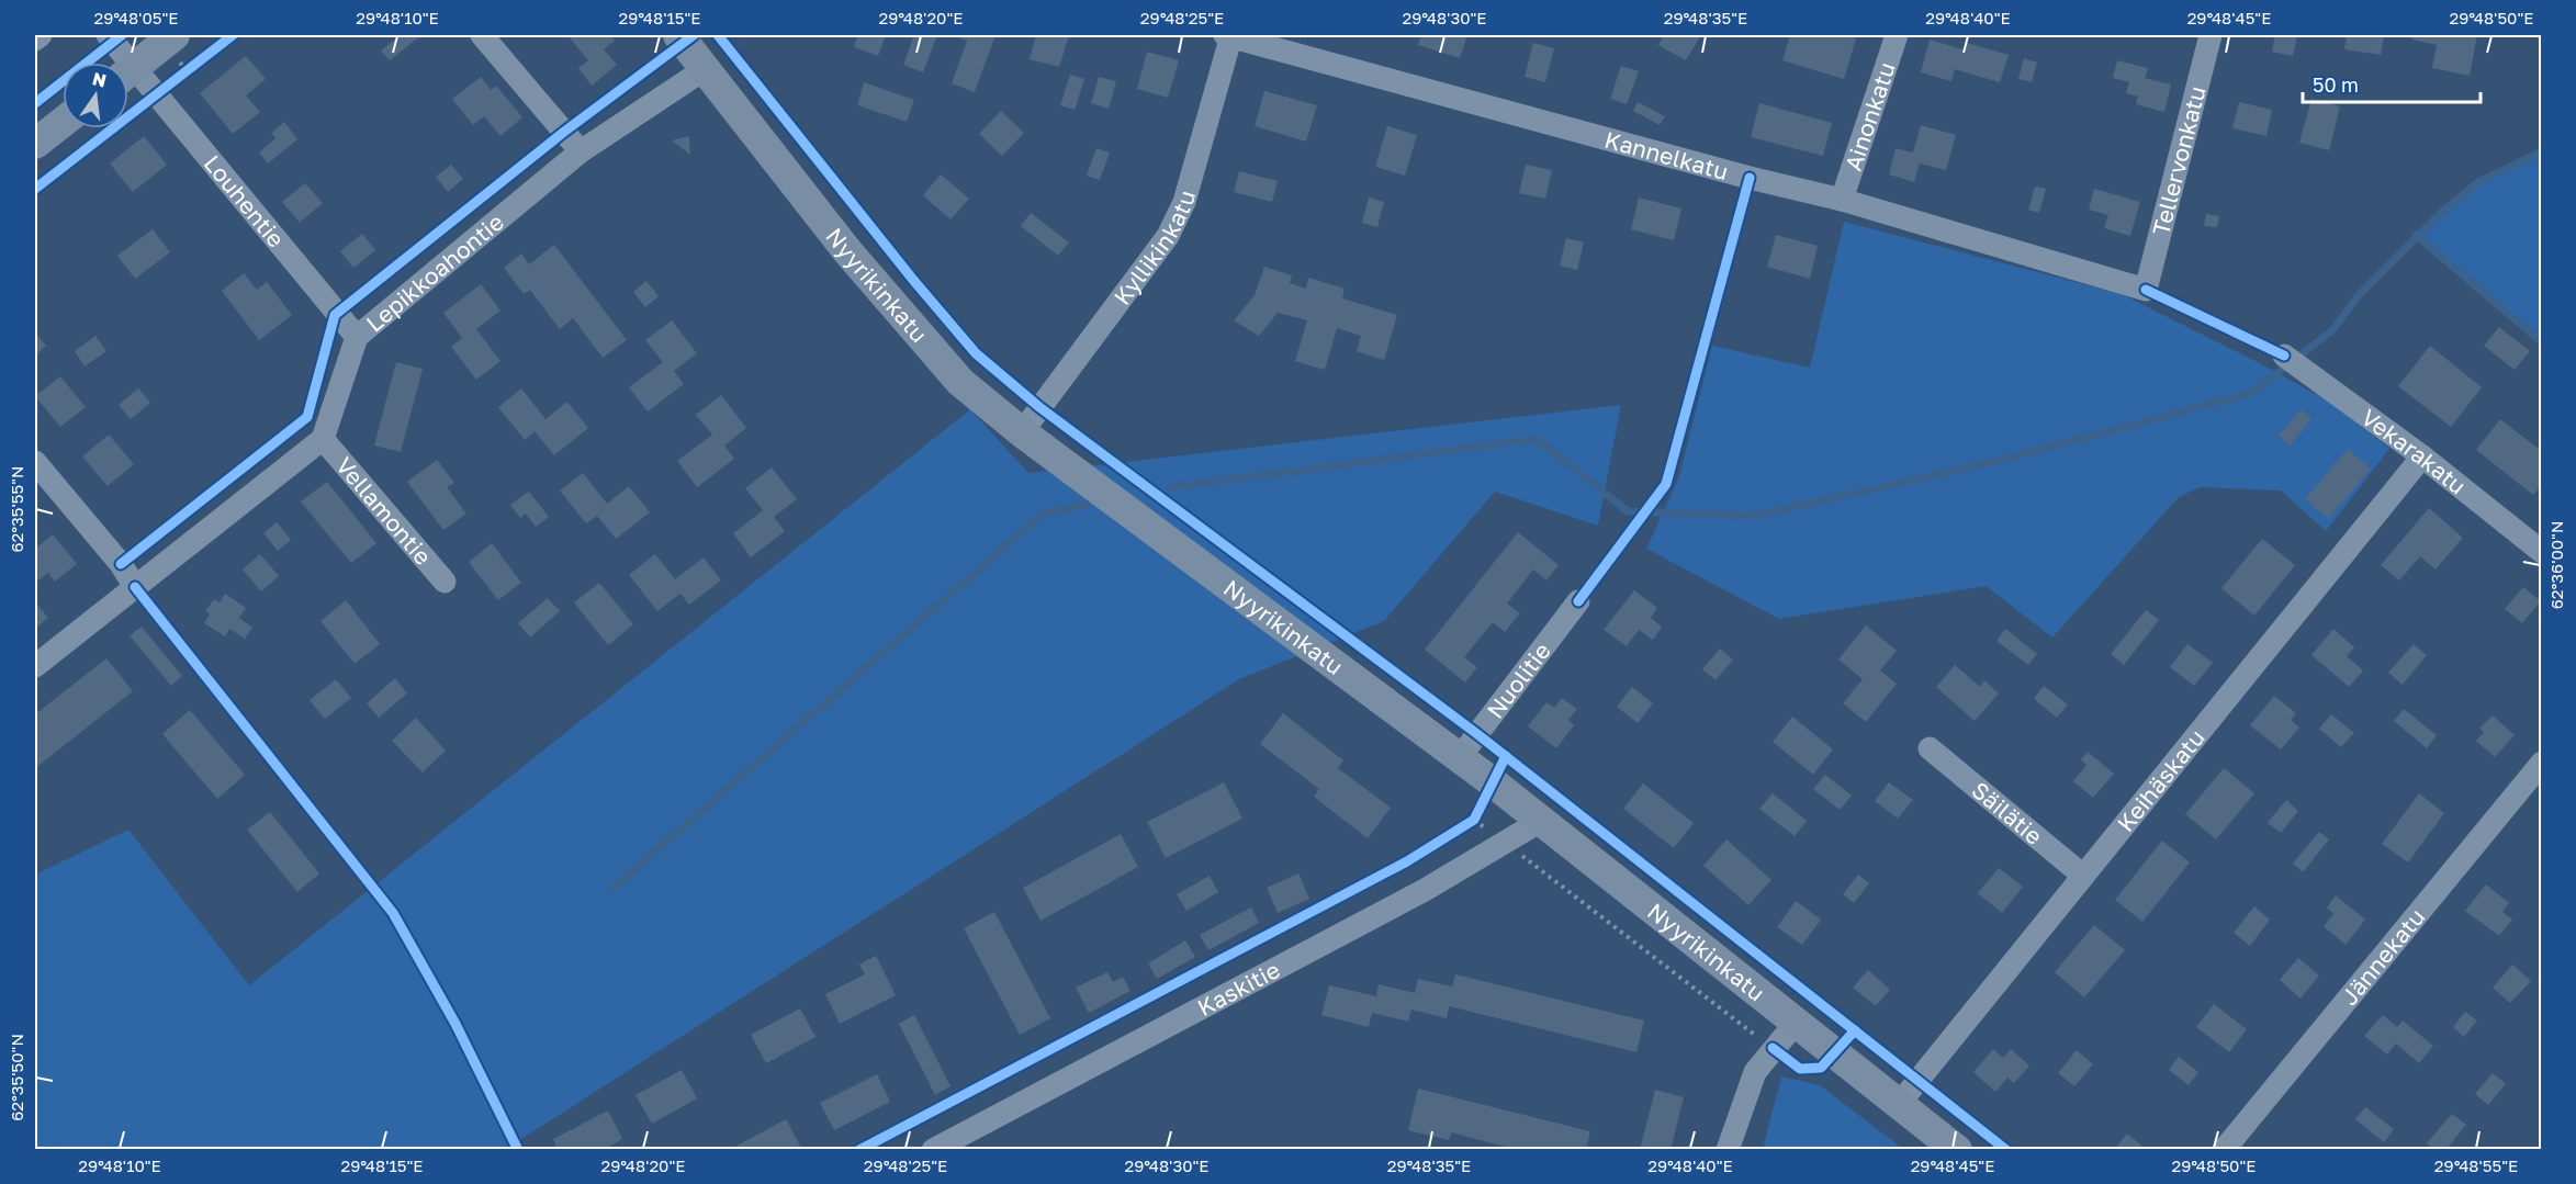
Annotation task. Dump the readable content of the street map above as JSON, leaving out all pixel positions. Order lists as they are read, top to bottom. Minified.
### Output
{"streets":{"street":["Ainonkatu","Kannelkatu","Tellervonkatu","Louhentie","Kyllikinkatu","Lepikkoahontie","Nyyrikinkatu","Vekarakatu","Vellamontie","Nuolitie","Keihäskatu","Säilätie","Jännekatu","Kaskitie"]},"crossings":[["Ainonkatu","Kannelkatu"],["Kannelkatu","Tellervonkatu"],["Kannelkatu","Kyllikinkatu"],["Louhentie","Lepikkoahontie"],["Kyllikinkatu","Nyyrikinkatu"],["Lepikkoahontie","Nyyrikinkatu"],["Lepikkoahontie","Vellamontie"],["Nyyrikinkatu","Nuolitie"],["Nyyrikinkatu","Keihäskatu"],["Nyyrikinkatu","Kaskitie"],["Vekarakatu","Keihäskatu"],["Keihäskatu","Säilätie"]],"scale_bar":"50 m","north":"top","coordinates":["29°48'05\"E","29°48'10\"E","29°48'15\"E","29°48'20\"E","29°48'25\"E","29°48'30\"E","29°48'35\"E","29°48'40\"E","29°48'45\"E","29°48'50\"E","62°35'55\"N","62°36'00\"N","62°35'50\"N","29°48'55\"E"]}
